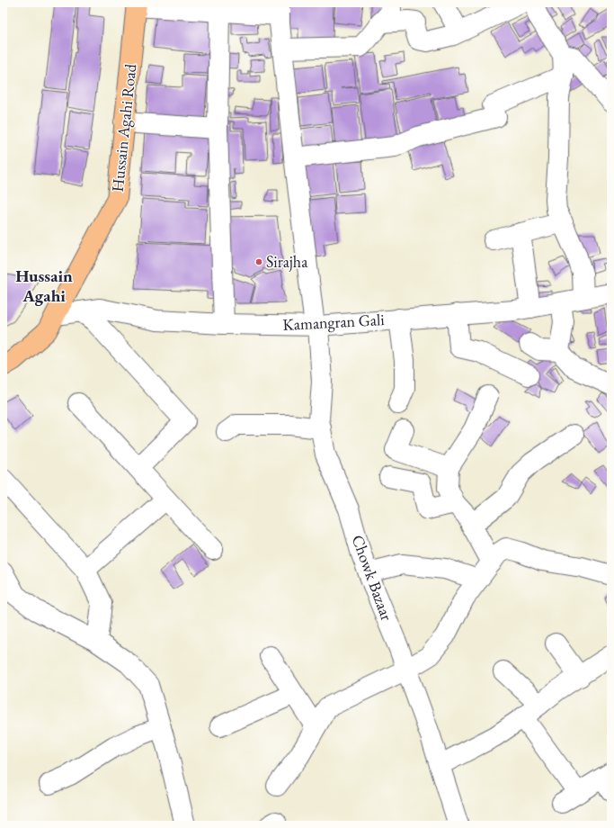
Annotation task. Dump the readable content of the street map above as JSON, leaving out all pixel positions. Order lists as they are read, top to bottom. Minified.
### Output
{"streets":{"main road":["Hussain Agahi Road"],"street":["Kamangran Gali","Chowk Bazaar"]},"crossings":[["Hussain Agahi Road","Kamangran Gali"],["Kamangran Gali","Chowk Bazaar"]],"districts":["Hussain Agahi"],"places":["Sirajha"]}
